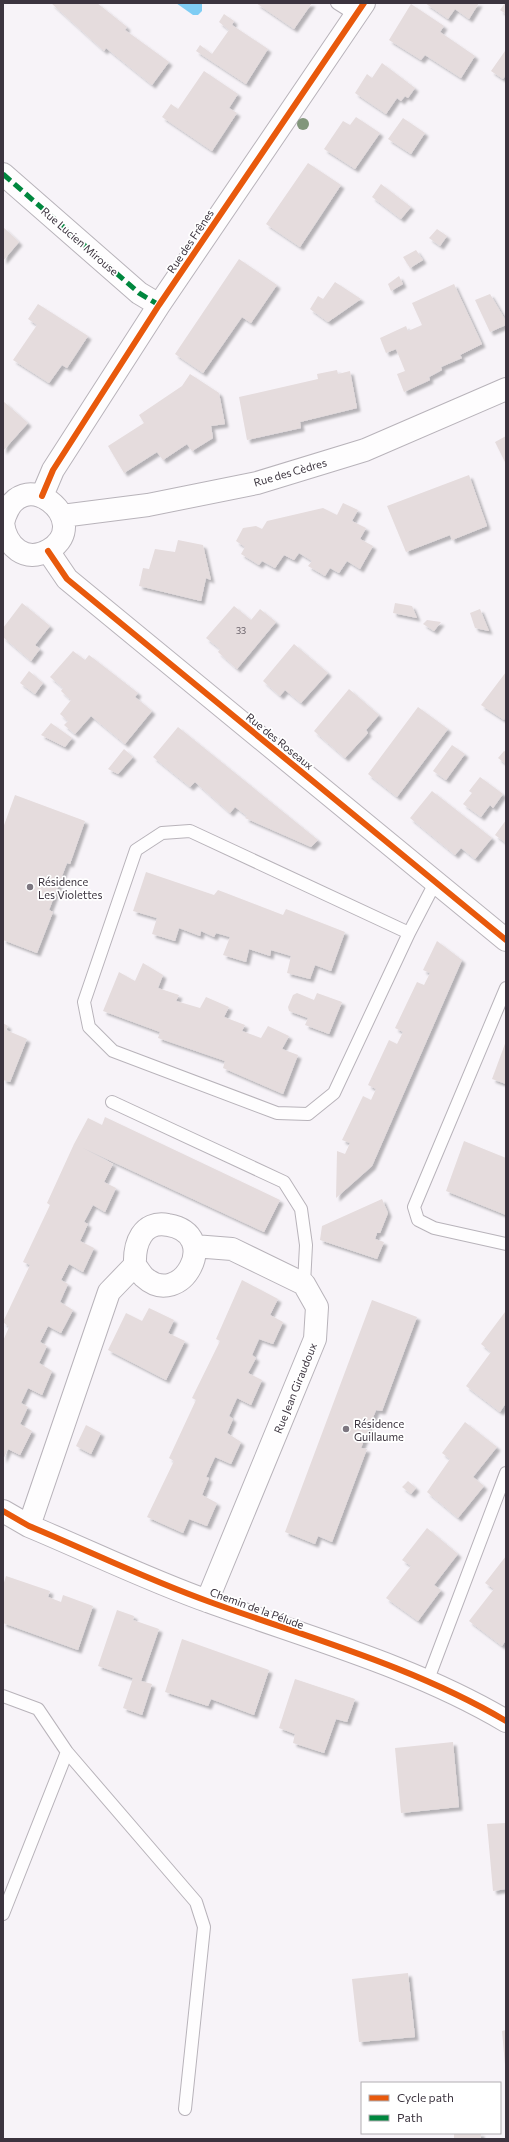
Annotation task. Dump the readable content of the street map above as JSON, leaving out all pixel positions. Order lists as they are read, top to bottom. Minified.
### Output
{"streets":{"street":["Rue Lucien Mirouse","Rue des Frênes","Rue des Cèdres","Rue des Roseaux","Rue Jean Giraudoux","Chemin de la Pélude"]},"crossings":[["Rue Lucien Mirouse","Rue des Frênes"],["Rue des Frênes","Rue des Cèdres"],["Rue des Frênes","Rue des Roseaux"],["Rue des Cèdres","Rue des Roseaux"],["Rue Jean Giraudoux","Chemin de la Pélude"]],"places":["Résidence Les Violettes","Résidence Guillaume"],"house_numbers":["33"],"legend":["Cycle path","Path"]}
